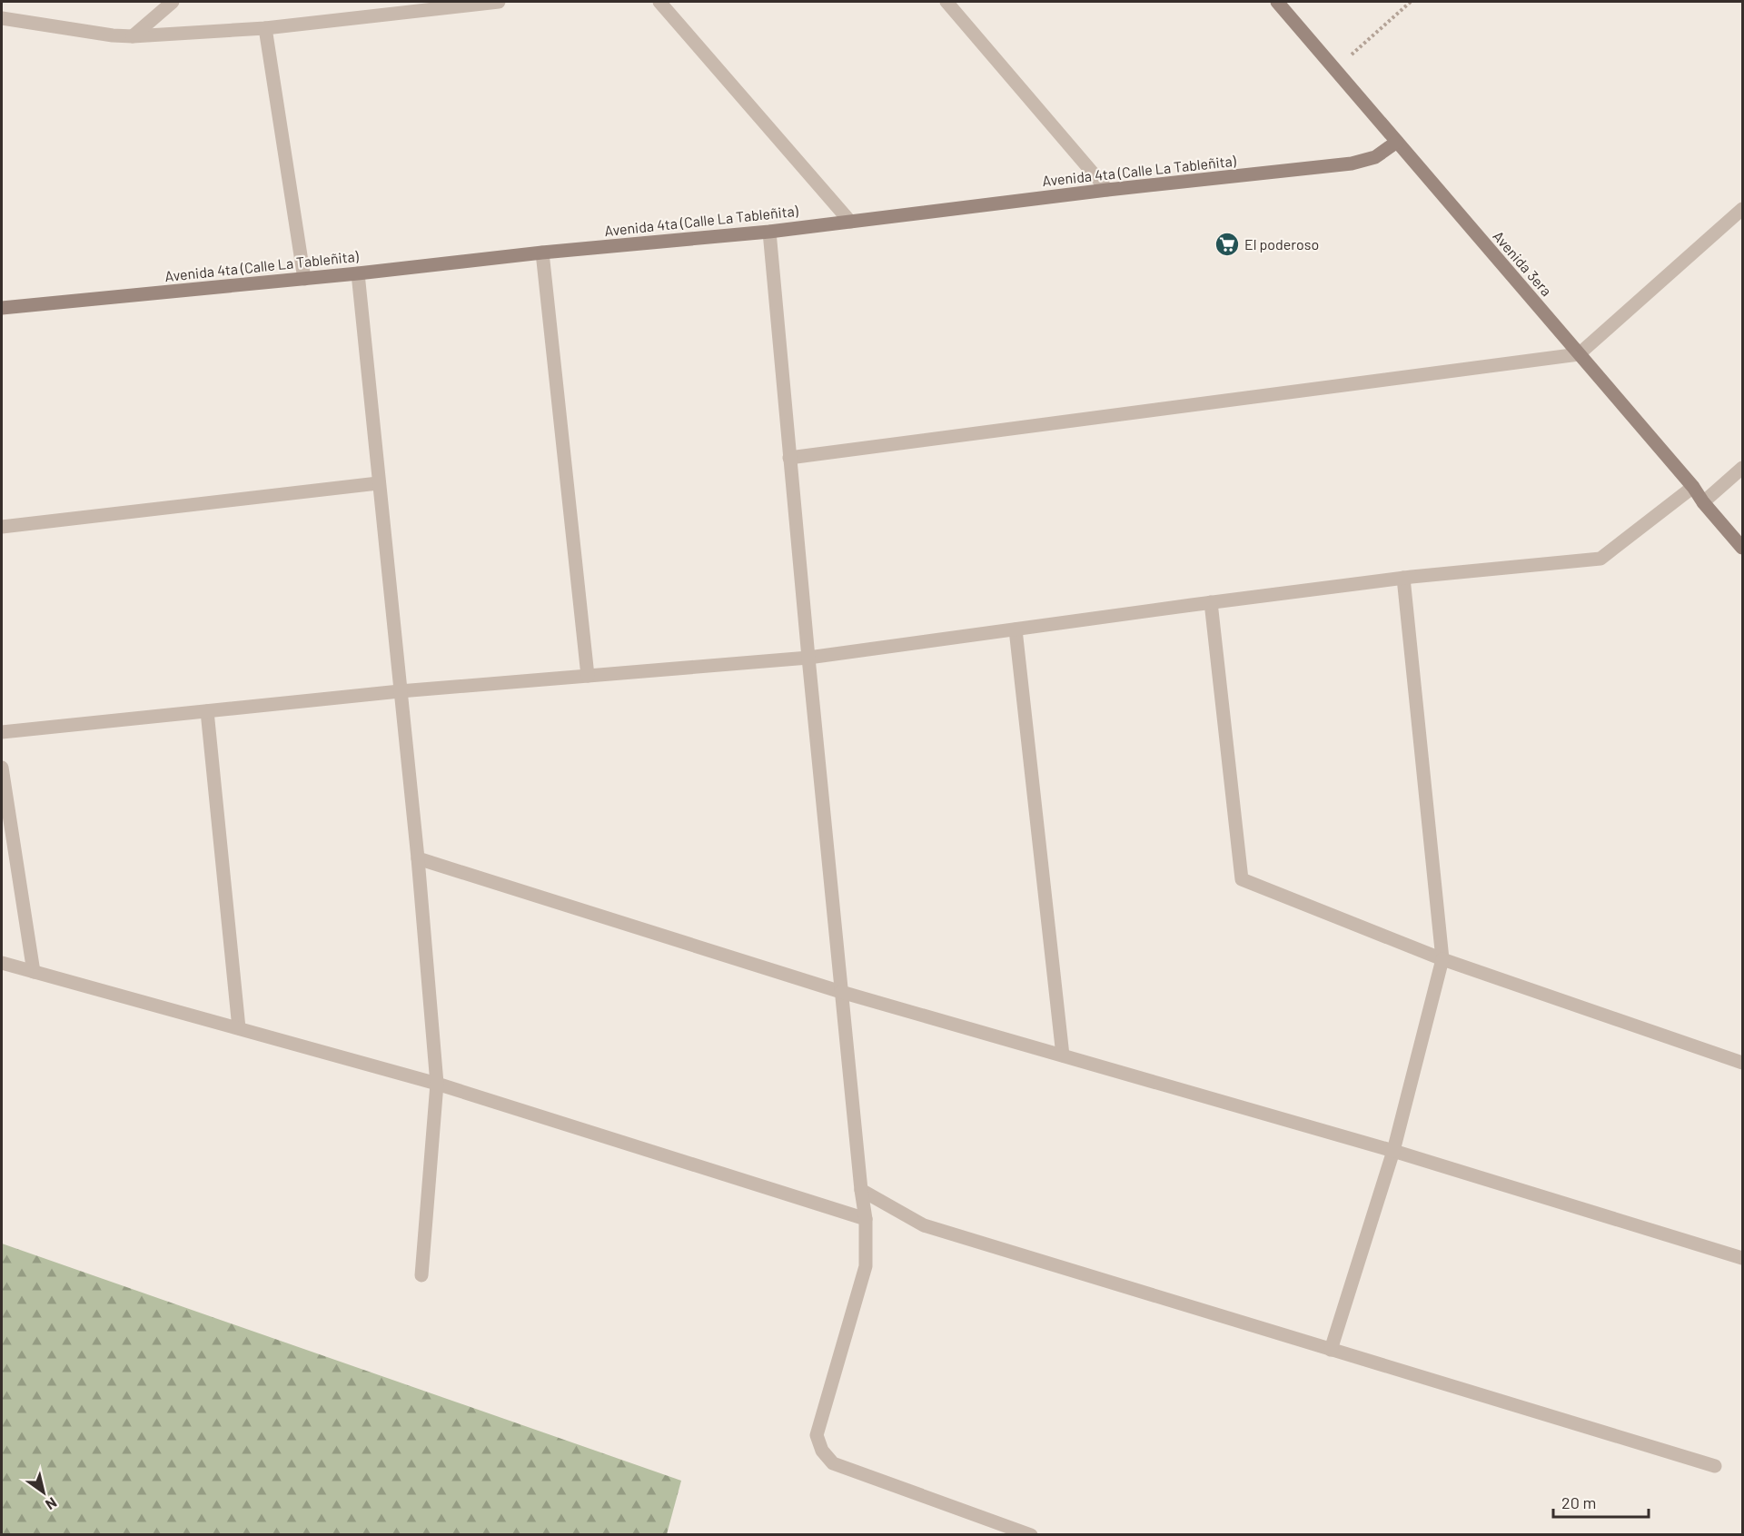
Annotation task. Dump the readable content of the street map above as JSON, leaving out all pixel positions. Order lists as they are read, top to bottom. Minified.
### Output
{"streets":{"street":["Avenida 4ta (Calle La Tableñita)","Avenida 3era"]},"crossings":[["Avenida 4ta (Calle La Tableñita)","Avenida 3era"]],"places":{"supermarket":["El poderoso"]},"scale_bar":"20 m","north":"bottom right"}
